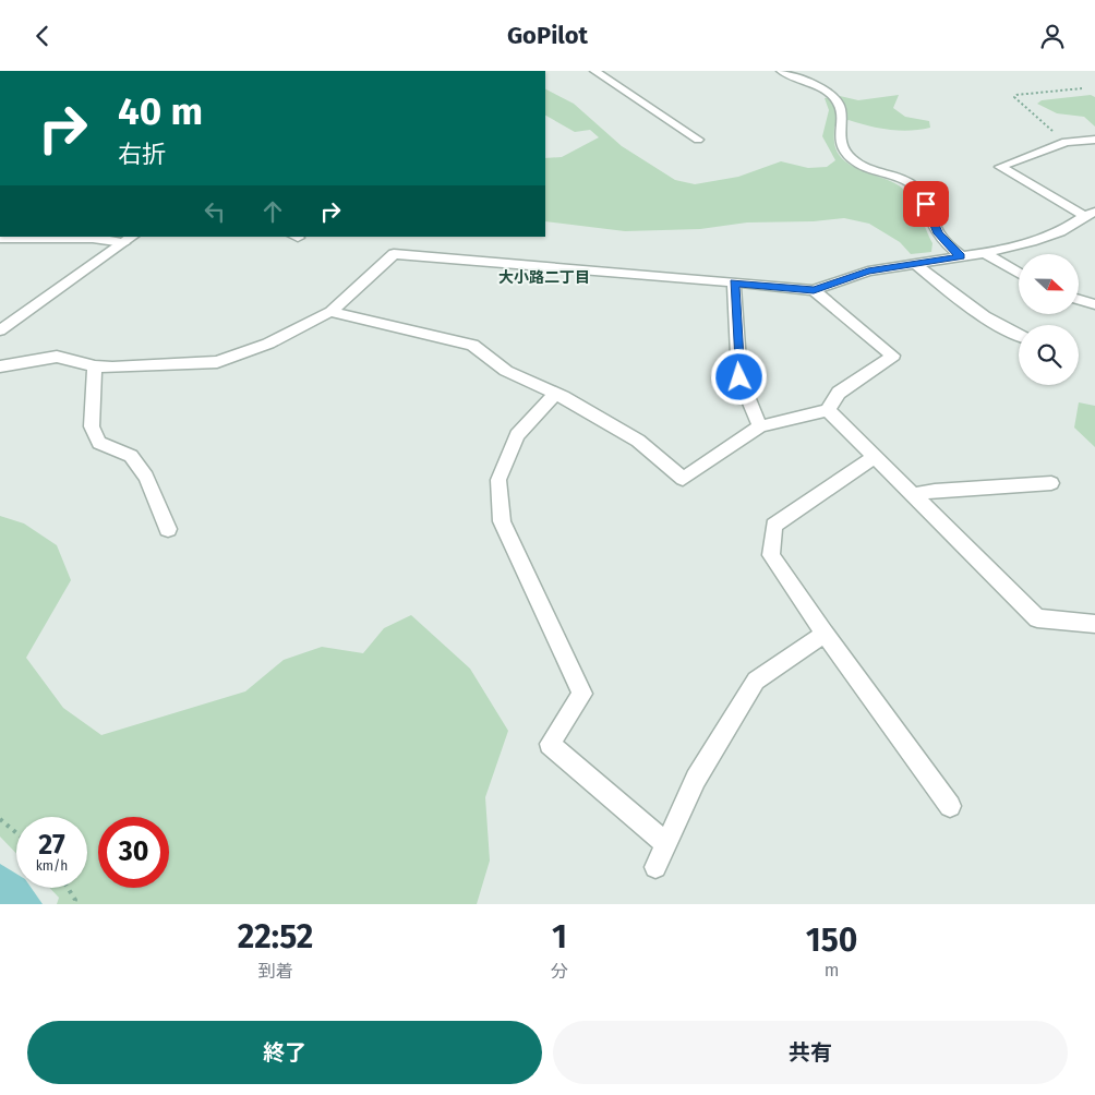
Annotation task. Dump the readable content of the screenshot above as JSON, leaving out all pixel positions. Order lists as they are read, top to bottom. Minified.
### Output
{"districts":["大小路二丁目"],"north":"right","page":{"header":"GoPilot","turn":["40 m","右折"],"speed":"27 km/h","limit":"30","eta":["22:52","到着","1","分","150","m"],"buttons":["終了","共有"]}}
